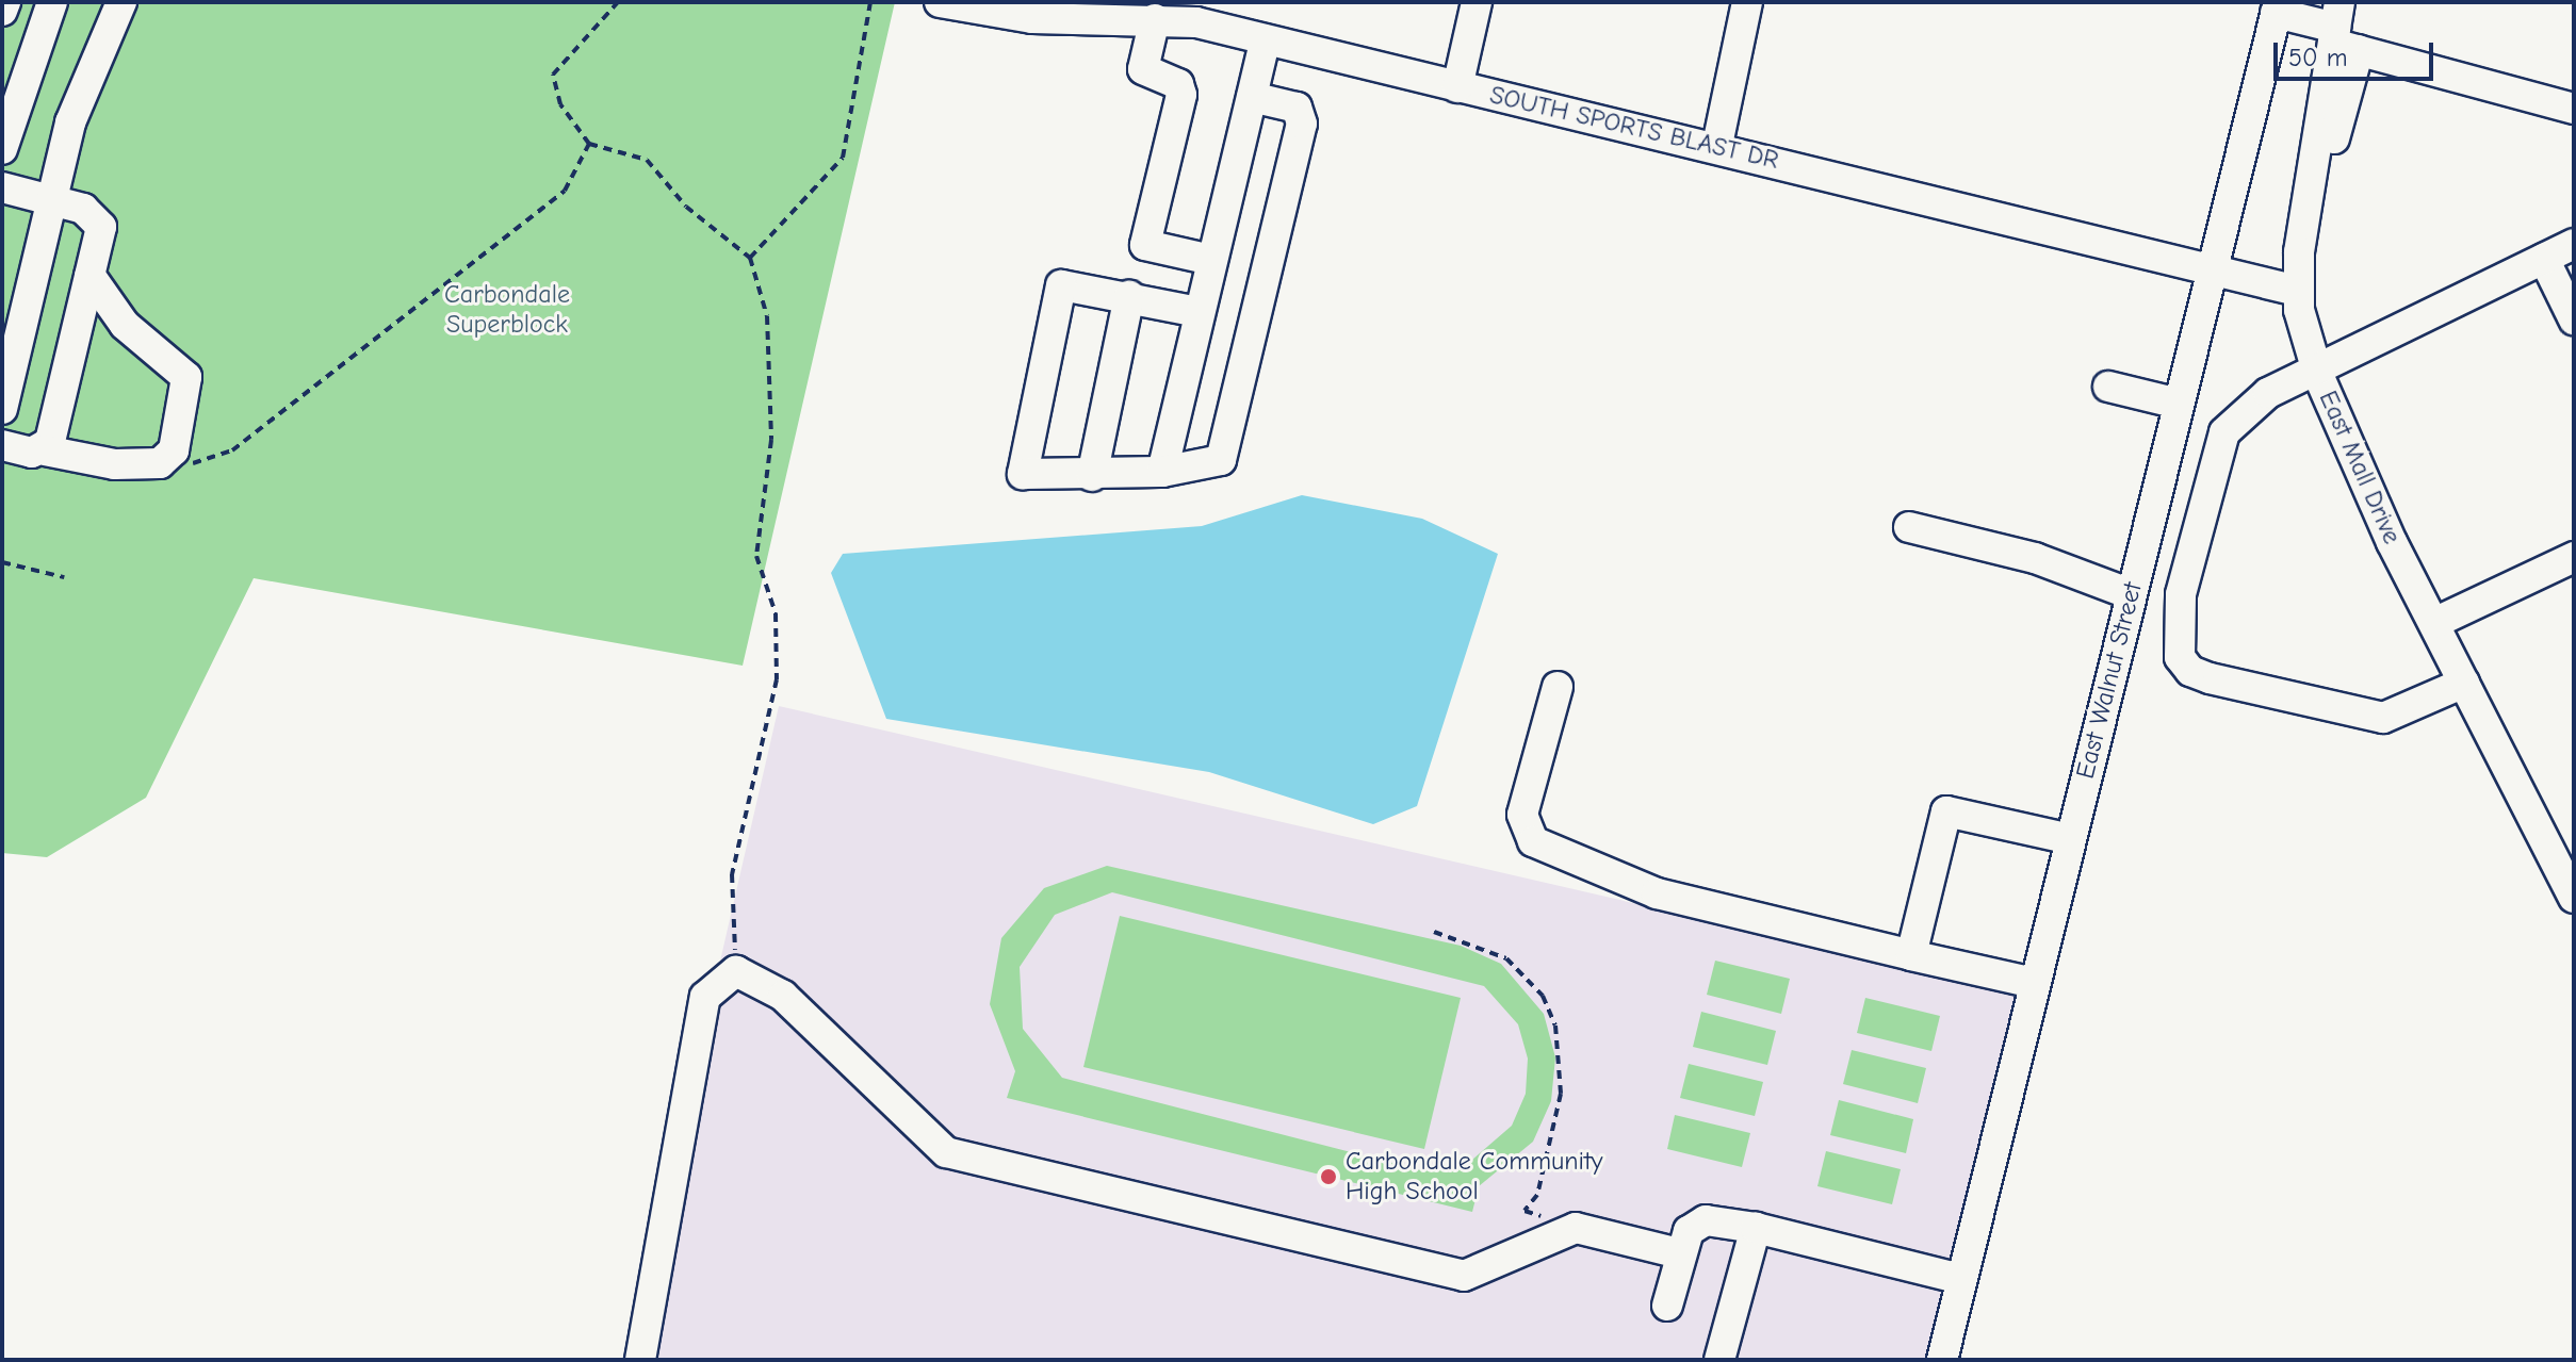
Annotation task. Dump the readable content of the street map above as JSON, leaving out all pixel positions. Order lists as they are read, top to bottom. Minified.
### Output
{"streets":{"street":["SOUTH SPORTS BLAST DR","East Mall Drive","East Walnut Street"]},"crossings":[["SOUTH SPORTS BLAST DR","East Mall Drive"],["SOUTH SPORTS BLAST DR","East Walnut Street"]],"parks":["Carbondale Superblock"],"places":["Carbondale Community High School"],"scale_bar":"50 m"}
